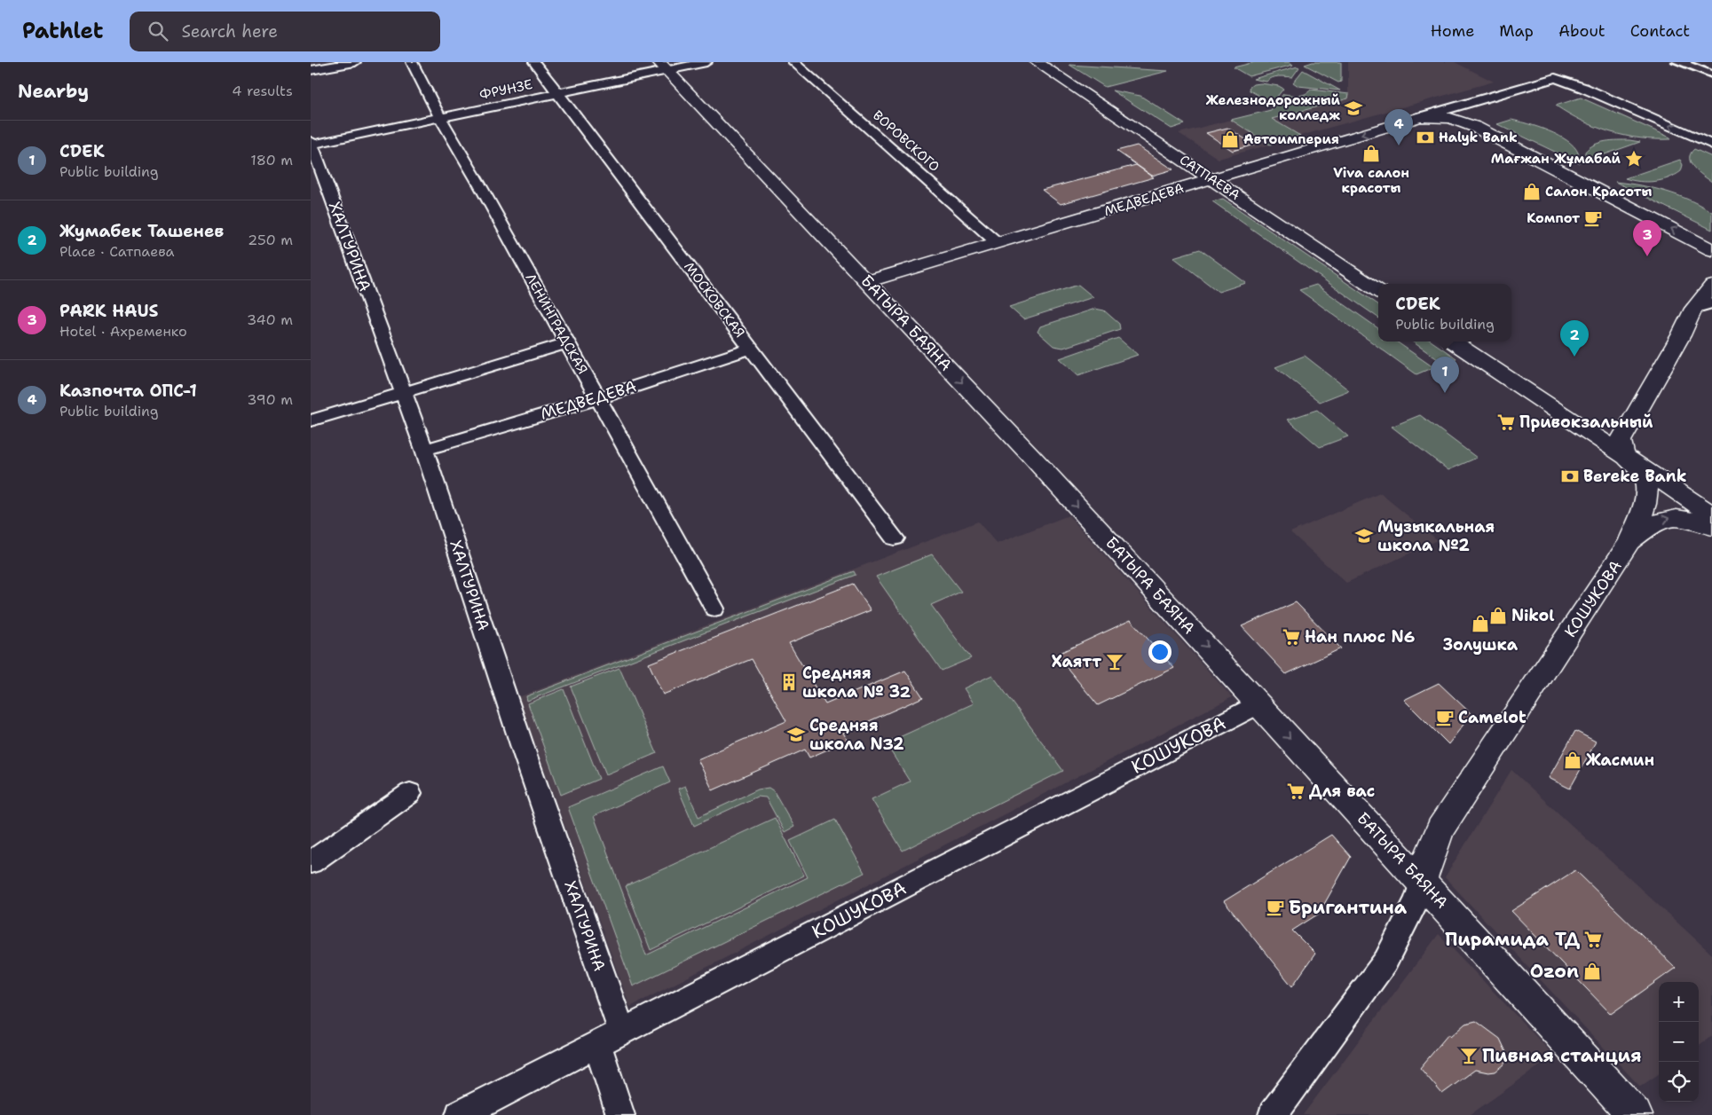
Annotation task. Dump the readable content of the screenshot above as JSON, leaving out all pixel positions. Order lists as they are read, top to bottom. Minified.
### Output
{"streets":{"street":["ФРУНЗЕ","ВОРОВСКОГО","САТПАЕВА","МЕДВЕДЕВА","ХАЛТУРИНА","МОСКОВСКАЯ","БАТЫРА БАЯНА","ЛЕНИНГРАДСКАЯ","КОШУКОВА"]},"crossings":[["ФРУНЗЕ","ХАЛТУРИНА"],["ФРУНЗЕ","МОСКОВСКАЯ"],["ФРУНЗЕ","БАТЫРА БАЯНА"],["ФРУНЗЕ","ЛЕНИНГРАДСКАЯ"],["ВОРОВСКОГО","МЕДВЕДЕВА"],["САТПАЕВА","МЕДВЕДЕВА"],["МЕДВЕДЕВА","ХАЛТУРИНА"],["МЕДВЕДЕВА","МОСКОВСКАЯ"],["МЕДВЕДЕВА","БАТЫРА БАЯНА"],["МЕДВЕДЕВА","ЛЕНИНГРАДСКАЯ"],["ХАЛТУРИНА","КОШУКОВА"],["БАТЫРА БАЯНА","КОШУКОВА"]],"one_way":["БАТЫРА БАЯНА"],"places":{"school or university":["Железнодорожный колледж","Музыкальная школа №2","Средняя школа N32"],"bank":["Halyk Bank","Bereke Bank"],"shop":["Автоимперия","Viva cалон красоты","Салон Красоты","Nikol","Золушка","Жасмин","Ozon"],"place":["Мағжан Жұмабай"],"cafe":["Компот","Camelot","Бригантина"],"supermarket":["Привокзальный","Нан плюс N6","Для вас","Пирамида ТД"],"bar":["Хаятт","Пивная станция"],"building":["Средняя школа № 32"]},"page":{"header":"Pathlet","search":"Search here","nav":["Home","Map","About","Contact"],"heading":["Nearby","4 results"],"pins":["4","3","2","1"],"list":[{"mark":"1","name":"CDEK","note":"Public building","value":"180 m"},{"mark":"2","name":"Жумабек Ташенев","note":"Place · Сатпаева","value":"250 m"},{"mark":"3","name":"PARK HAUS","note":"Hotel · Ахременко","value":"340 m"},{"mark":"4","name":"Казпочта ОПС-1","note":"Public building","value":"390 m"}],"popup":["CDEK","Public building"],"map_buttons":["+","−"]}}
